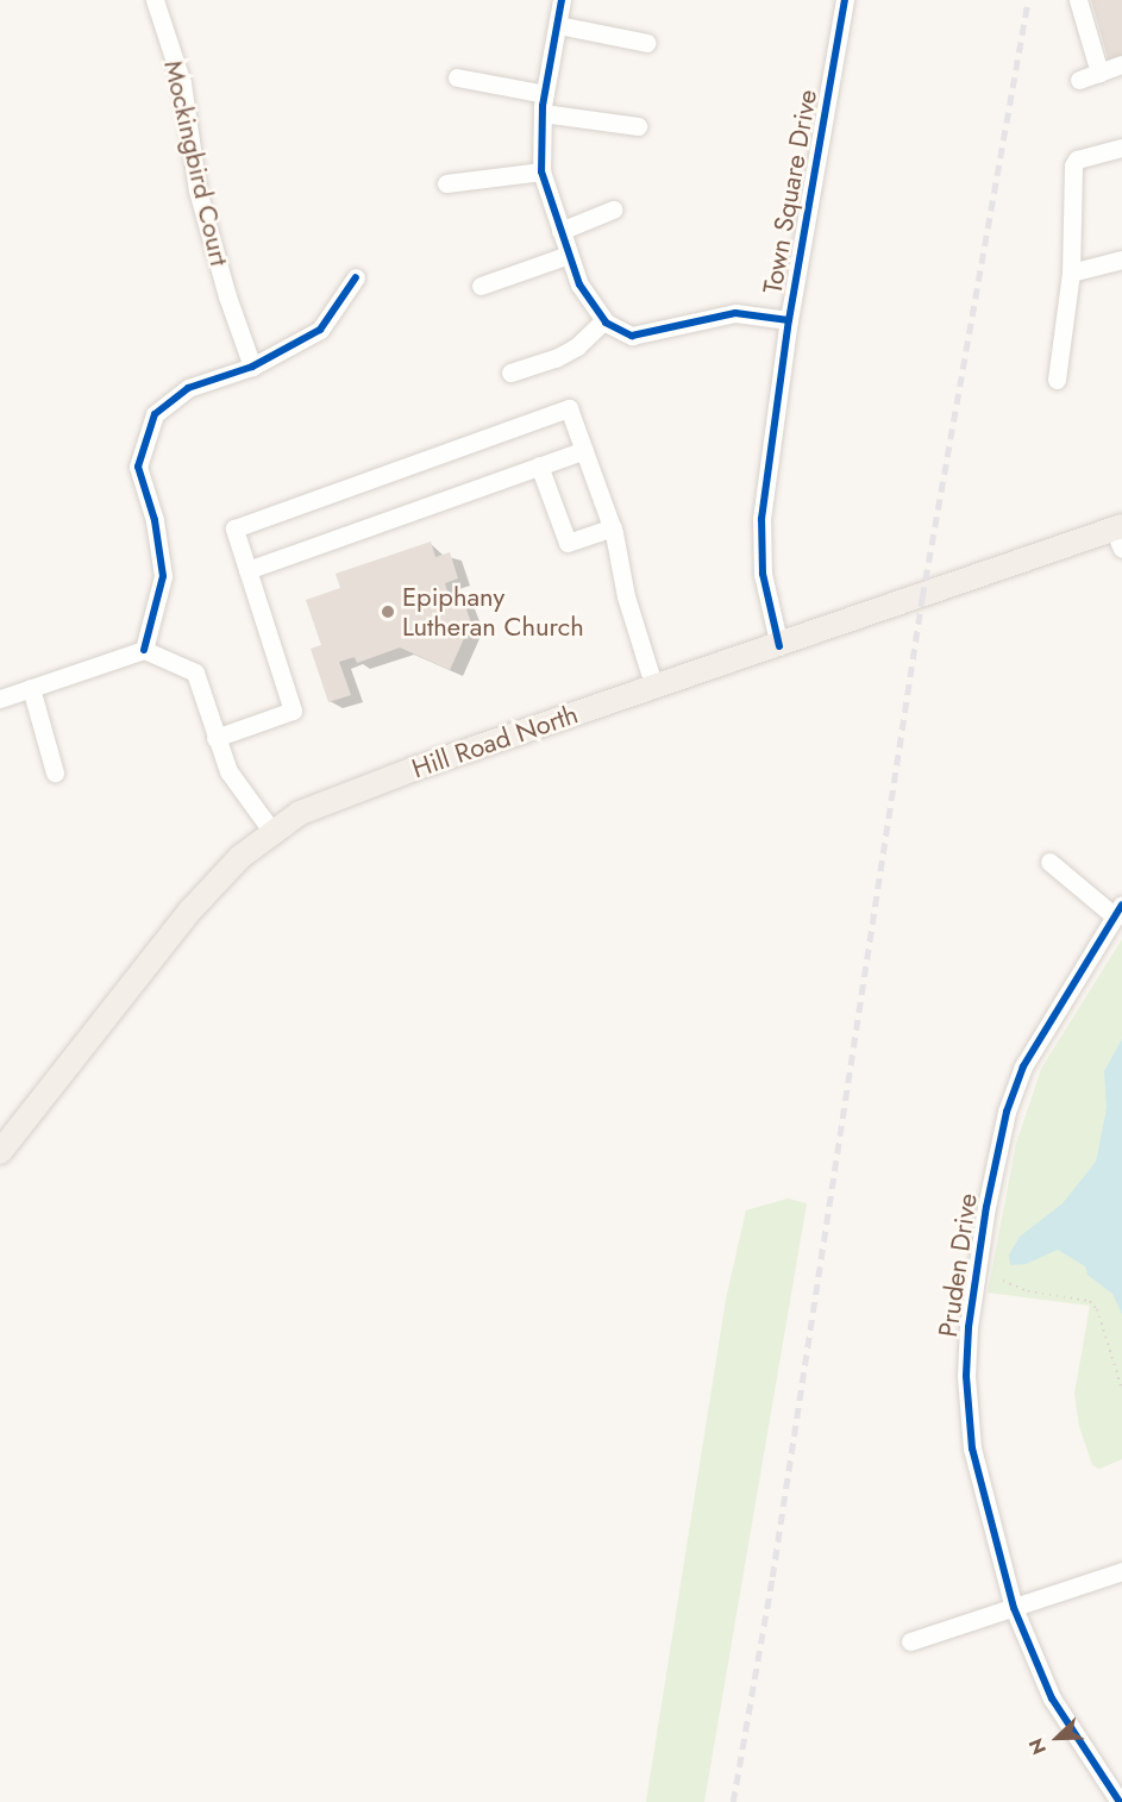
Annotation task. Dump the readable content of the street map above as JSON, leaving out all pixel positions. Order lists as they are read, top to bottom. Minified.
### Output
{"streets":{"main road":["Hill Road North"],"street":["Mockingbird Court","Town Square Drive","Pruden Drive"]},"crossings":[["Town Square Drive","Hill Road North"]],"places":["Epiphany Lutheran Church"],"north":"bottom left"}
